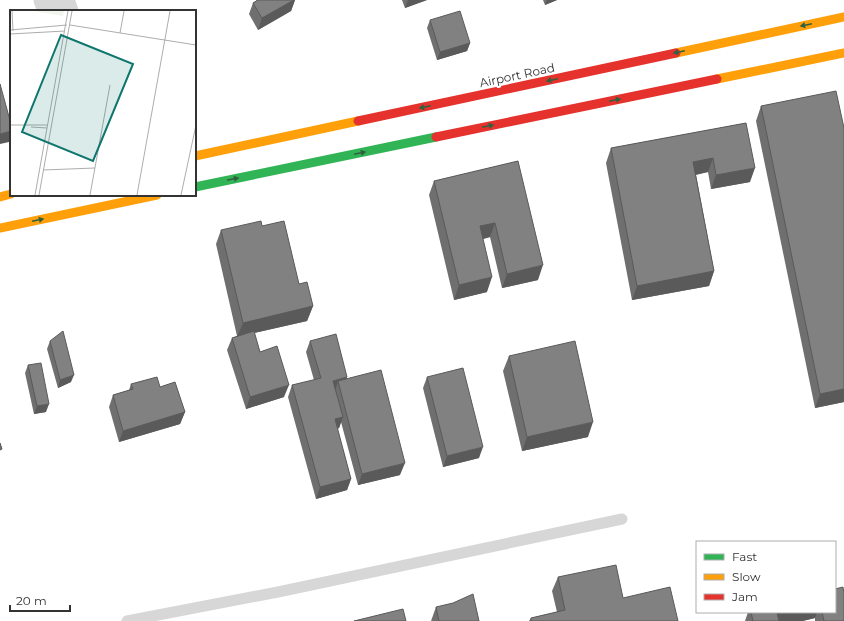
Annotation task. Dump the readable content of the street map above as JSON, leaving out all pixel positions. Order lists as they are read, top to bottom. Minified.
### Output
{"streets":{"main road":["Airport Road"]},"legend":["Fast","Slow","Jam"],"scale_bar":"20 m"}
